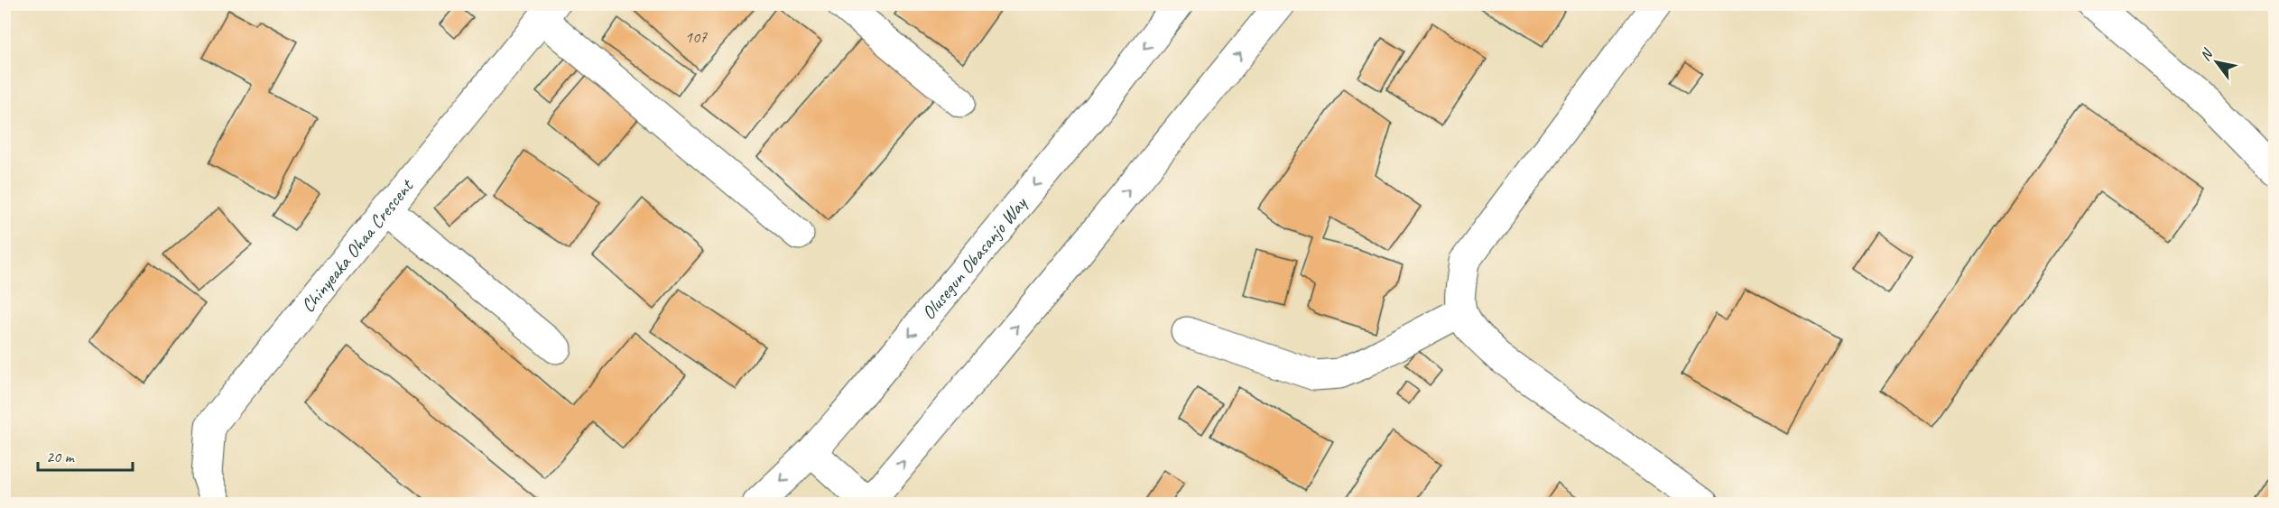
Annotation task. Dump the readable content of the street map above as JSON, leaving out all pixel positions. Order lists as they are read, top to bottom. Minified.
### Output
{"streets":{"street":["Chinyeaka Ohaa Crescent","Olusegun Obasanjo Way"]},"house_numbers":["107"],"scale_bar":"20 m","north":"top left"}
